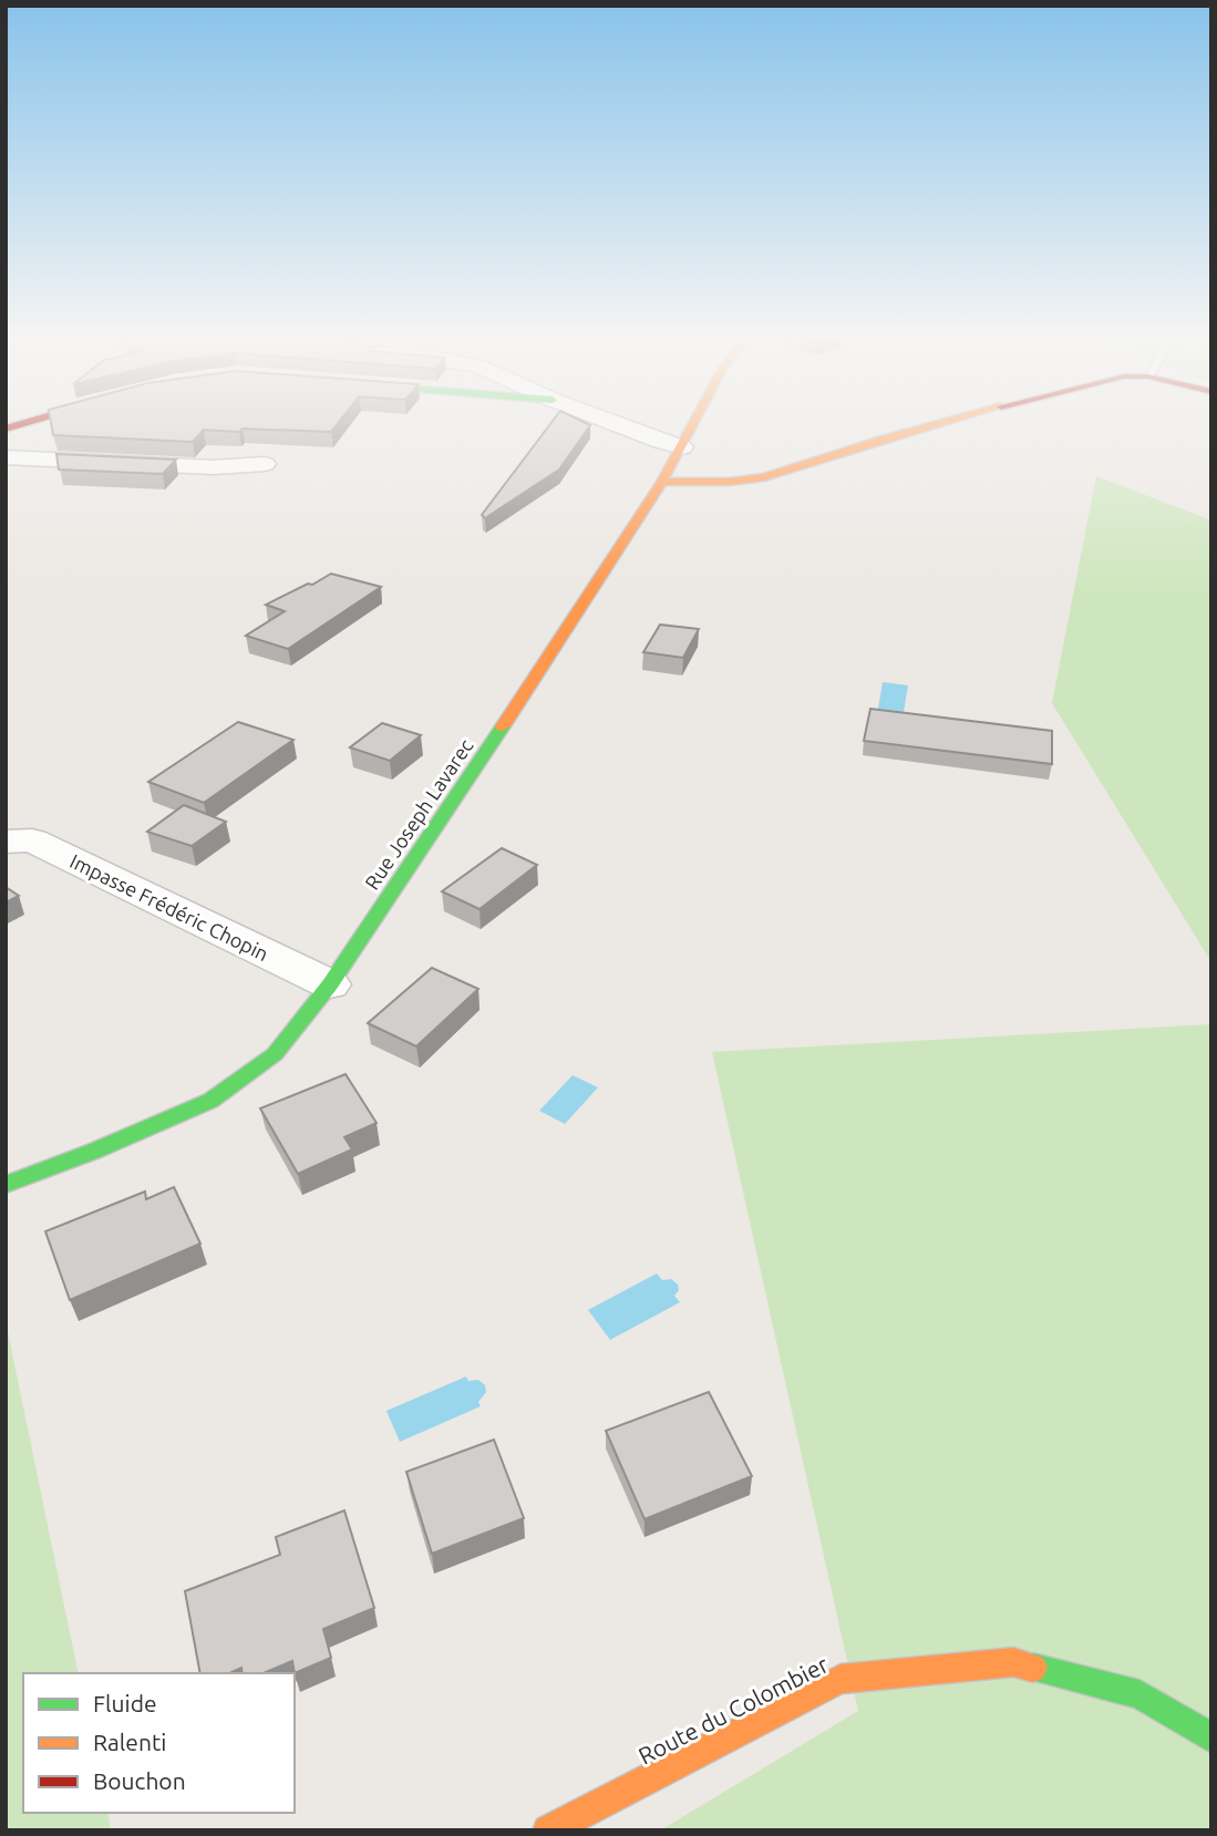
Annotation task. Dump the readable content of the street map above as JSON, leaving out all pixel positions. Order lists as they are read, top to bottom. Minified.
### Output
{"streets":{"street":["Rue Joseph Lavarec","Impasse Frédéric Chopin","Route du Colombier"]},"crossings":[["Rue Joseph Lavarec","Impasse Frédéric Chopin"]],"legend":["Fluide","Ralenti","Bouchon"]}
